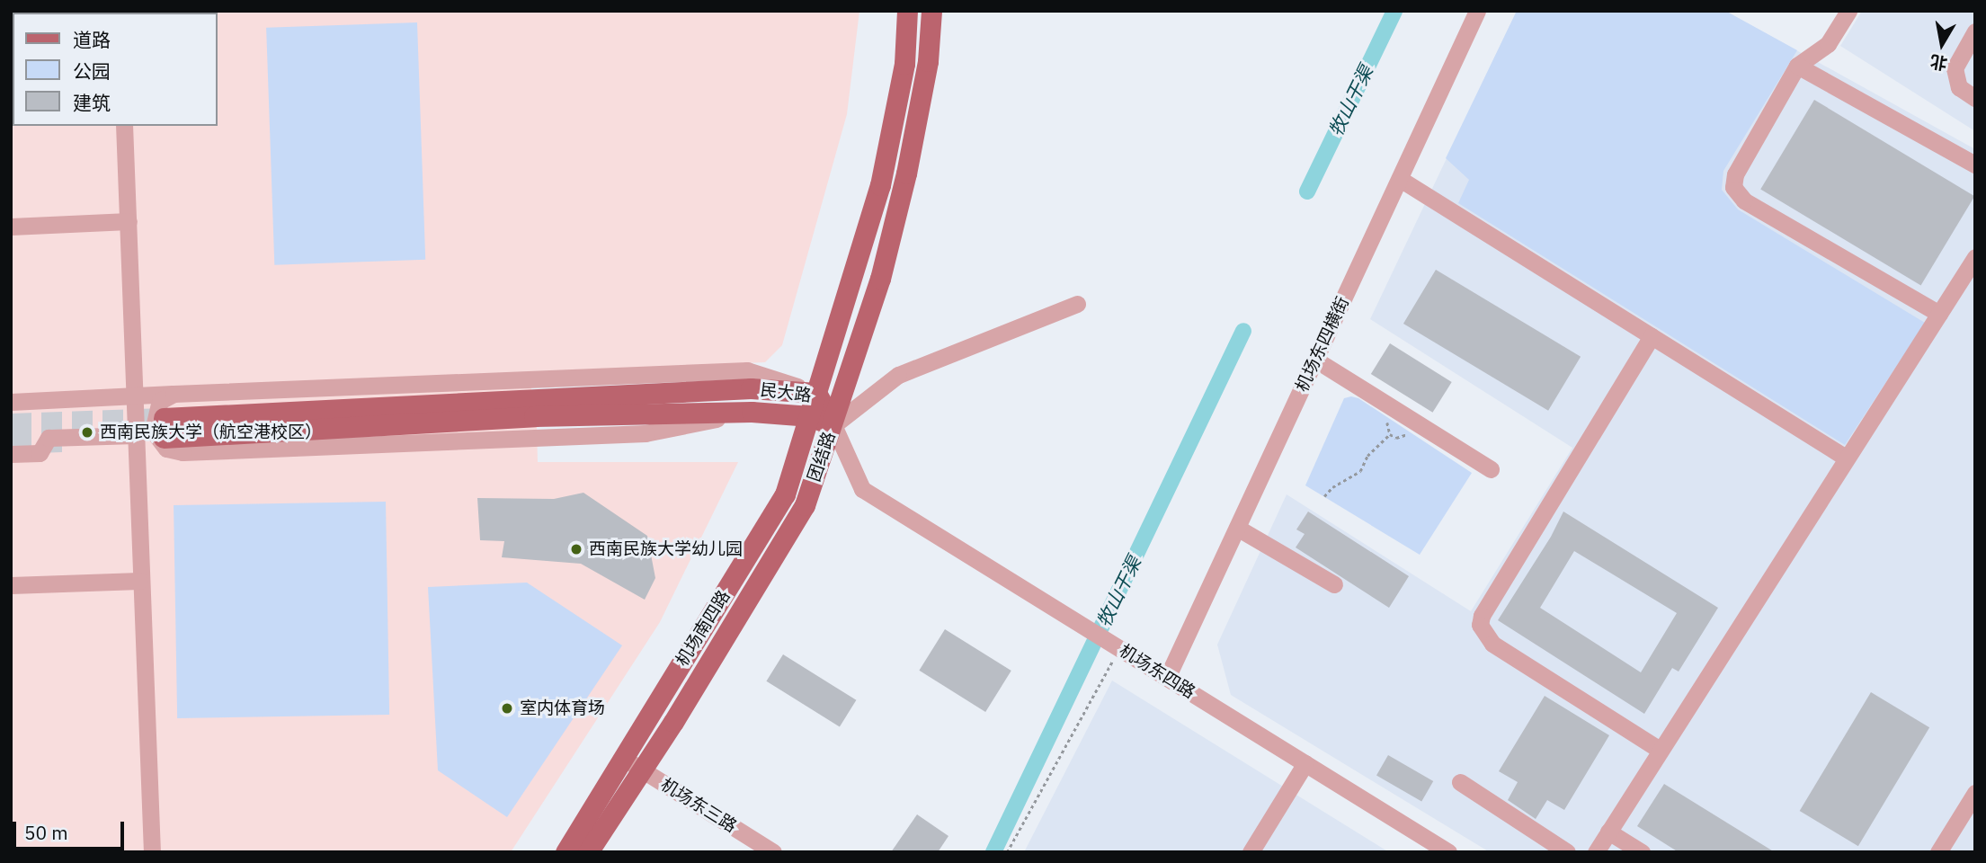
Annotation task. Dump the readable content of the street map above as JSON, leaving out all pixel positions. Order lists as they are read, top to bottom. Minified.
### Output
{"streets":{"main road":["民大路","团结路","机场南四路"],"street":["机场东四横街","机场东四路","机场东三路"]},"crossings":[["机场东四横街","机场东四路"],["民大路","团结路"],["民大路","机场南四路"],["民大路","机场东四路"],["团结路","机场东四路"],["团结路","机场东三路"],["机场南四路","机场东三路"]],"water":["牧山干渠"],"places":["西南民族大学（航空港校区）","西南民族大学幼儿园","室内体育场"],"legend":["道路","公园","建筑"],"scale_bar":"50 m","north":"bottom"}
